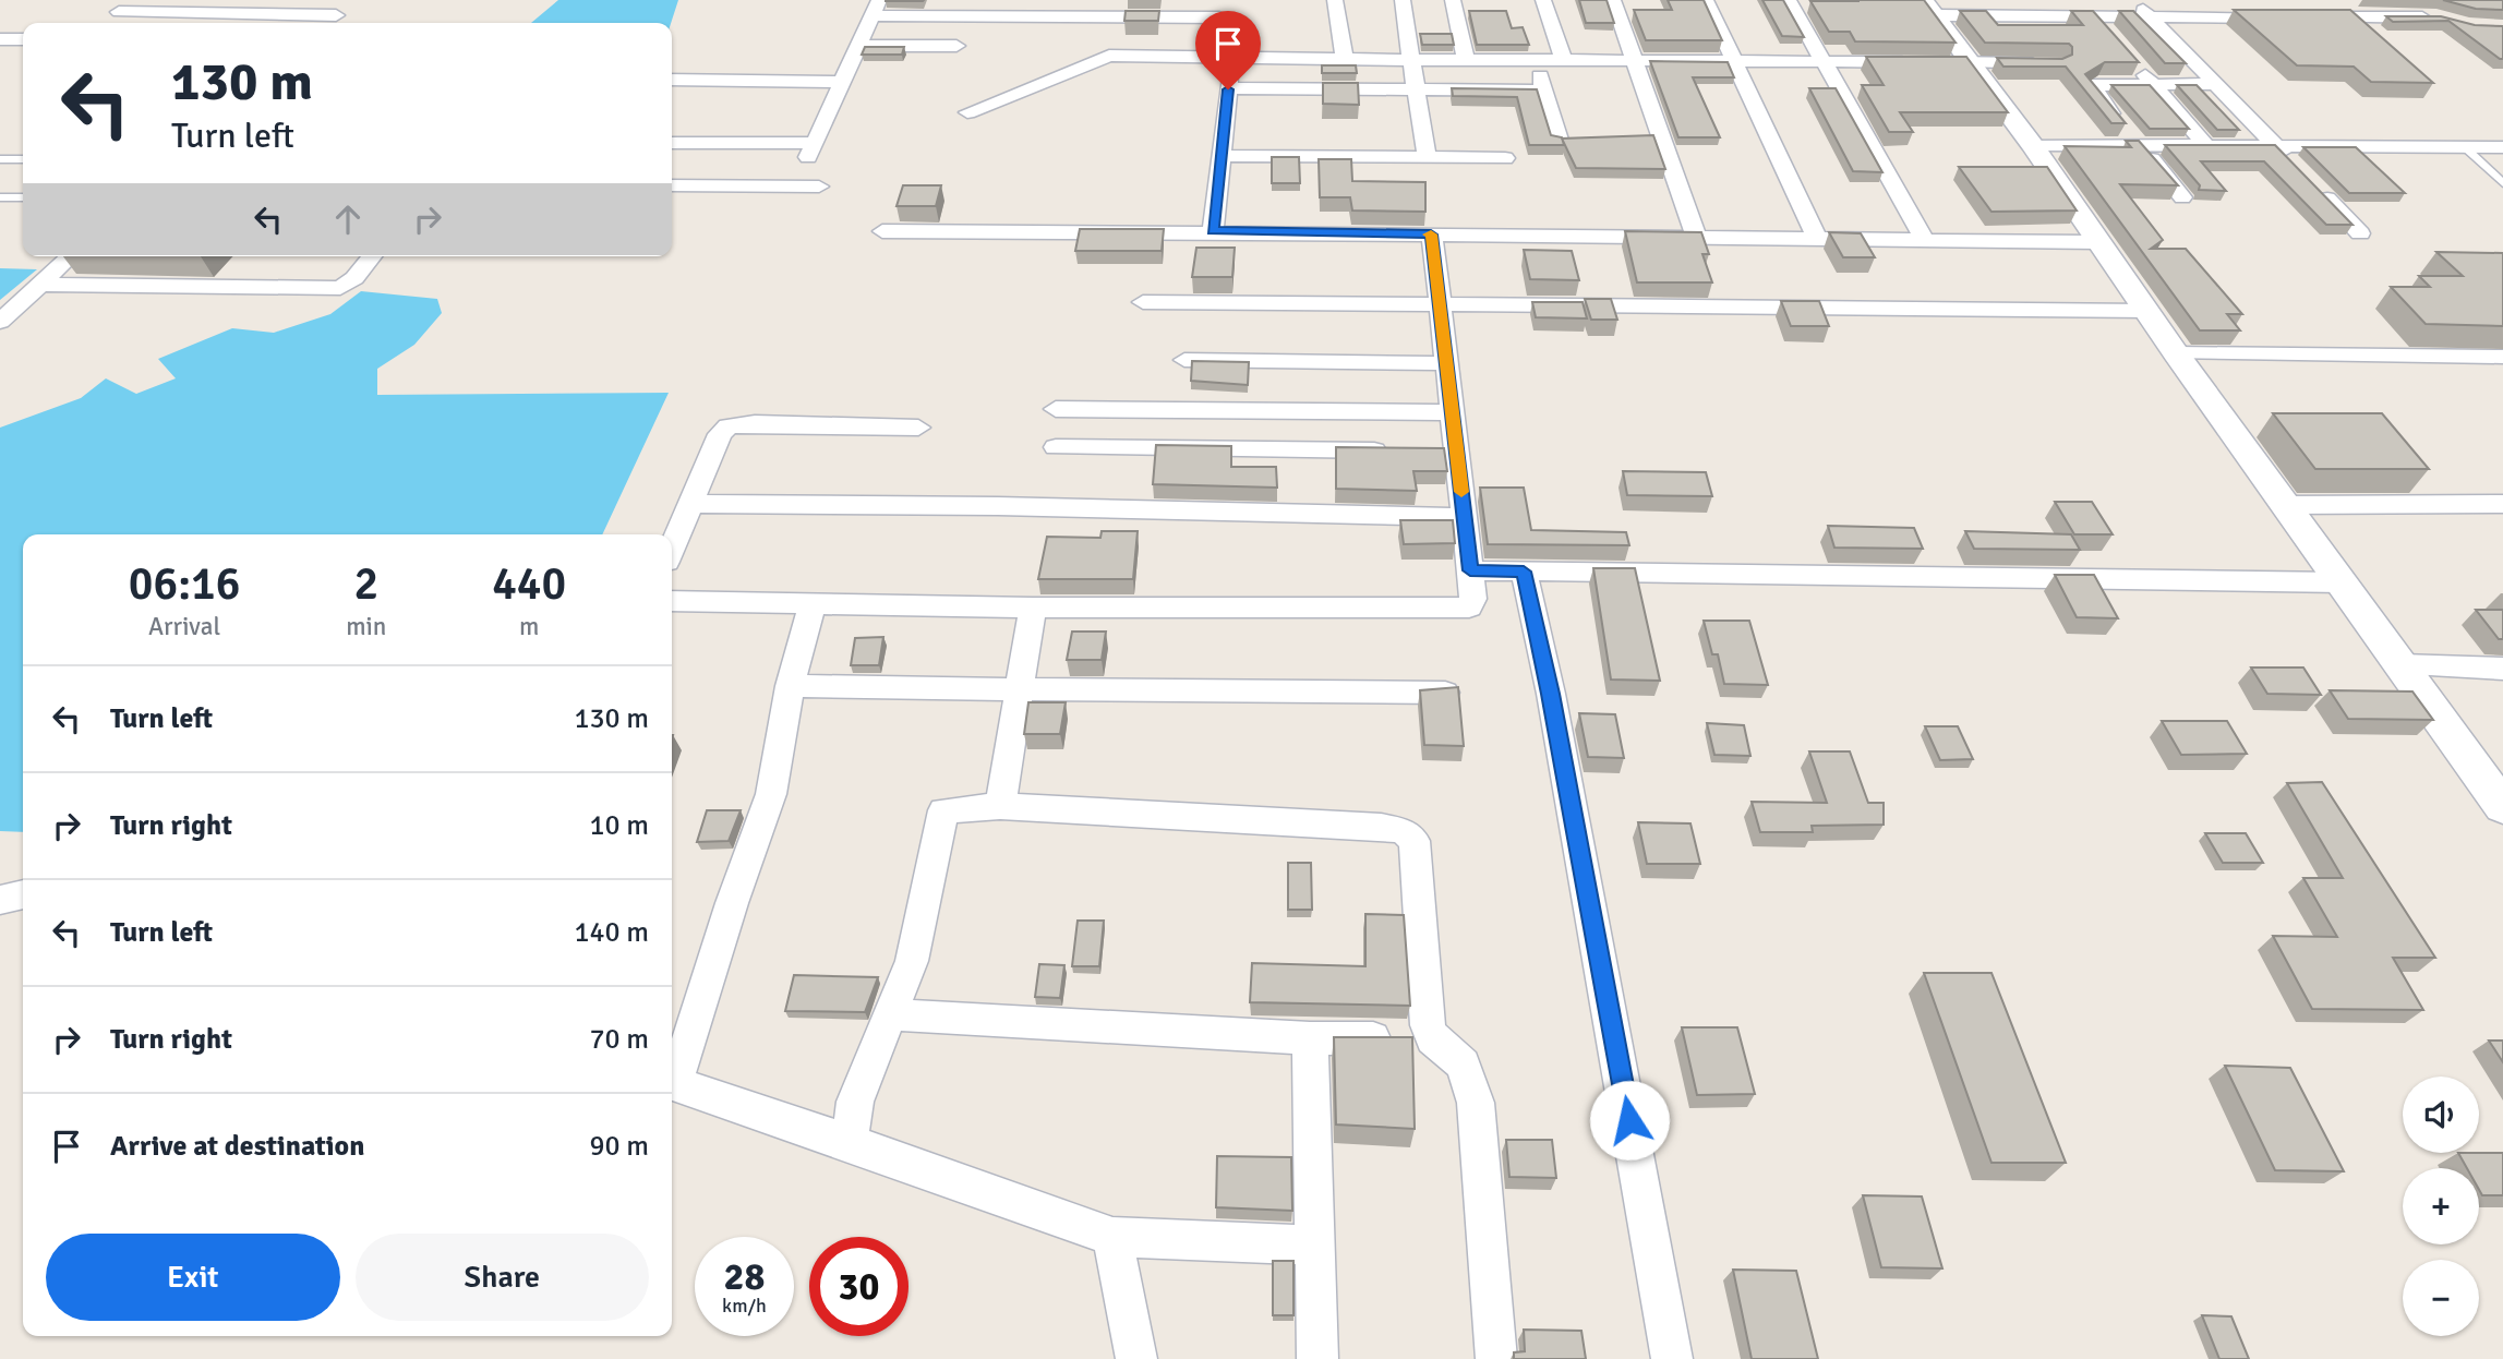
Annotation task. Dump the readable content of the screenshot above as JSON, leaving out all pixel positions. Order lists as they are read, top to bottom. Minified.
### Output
{"page":{"turn":["130 m","Turn left"],"eta":["06:16","Arrival","2","min","440","m"],"list":[{"name":"Turn left","value":"130 m"},{"name":"Turn right","value":"10 m"},{"name":"Turn left","value":"140 m"},{"name":"Turn right","value":"70 m"},{"name":"Arrive at destination","value":"90 m"}],"map_buttons":["+","−"],"buttons":["Exit","Share"],"speed":"28 km/h","limit":"30"}}
